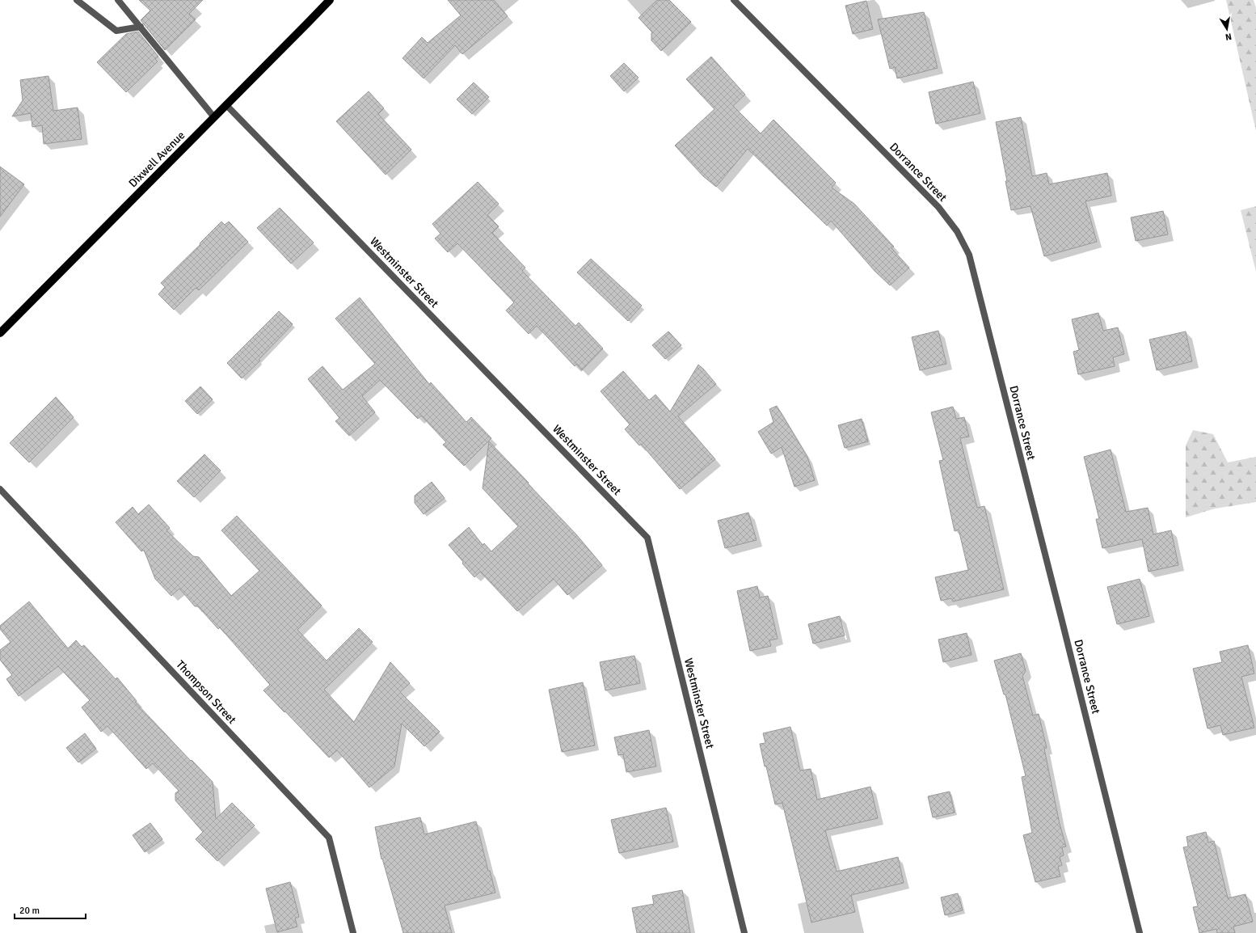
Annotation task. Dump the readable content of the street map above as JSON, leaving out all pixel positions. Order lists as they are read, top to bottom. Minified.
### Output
{"streets":{"main road":["Dixwell Avenue"],"street":["Dorrance Street","Westminster Street","Thompson Street"]},"crossings":[["Dixwell Avenue","Westminster Street"]],"scale_bar":"20 m","north":"bottom"}
